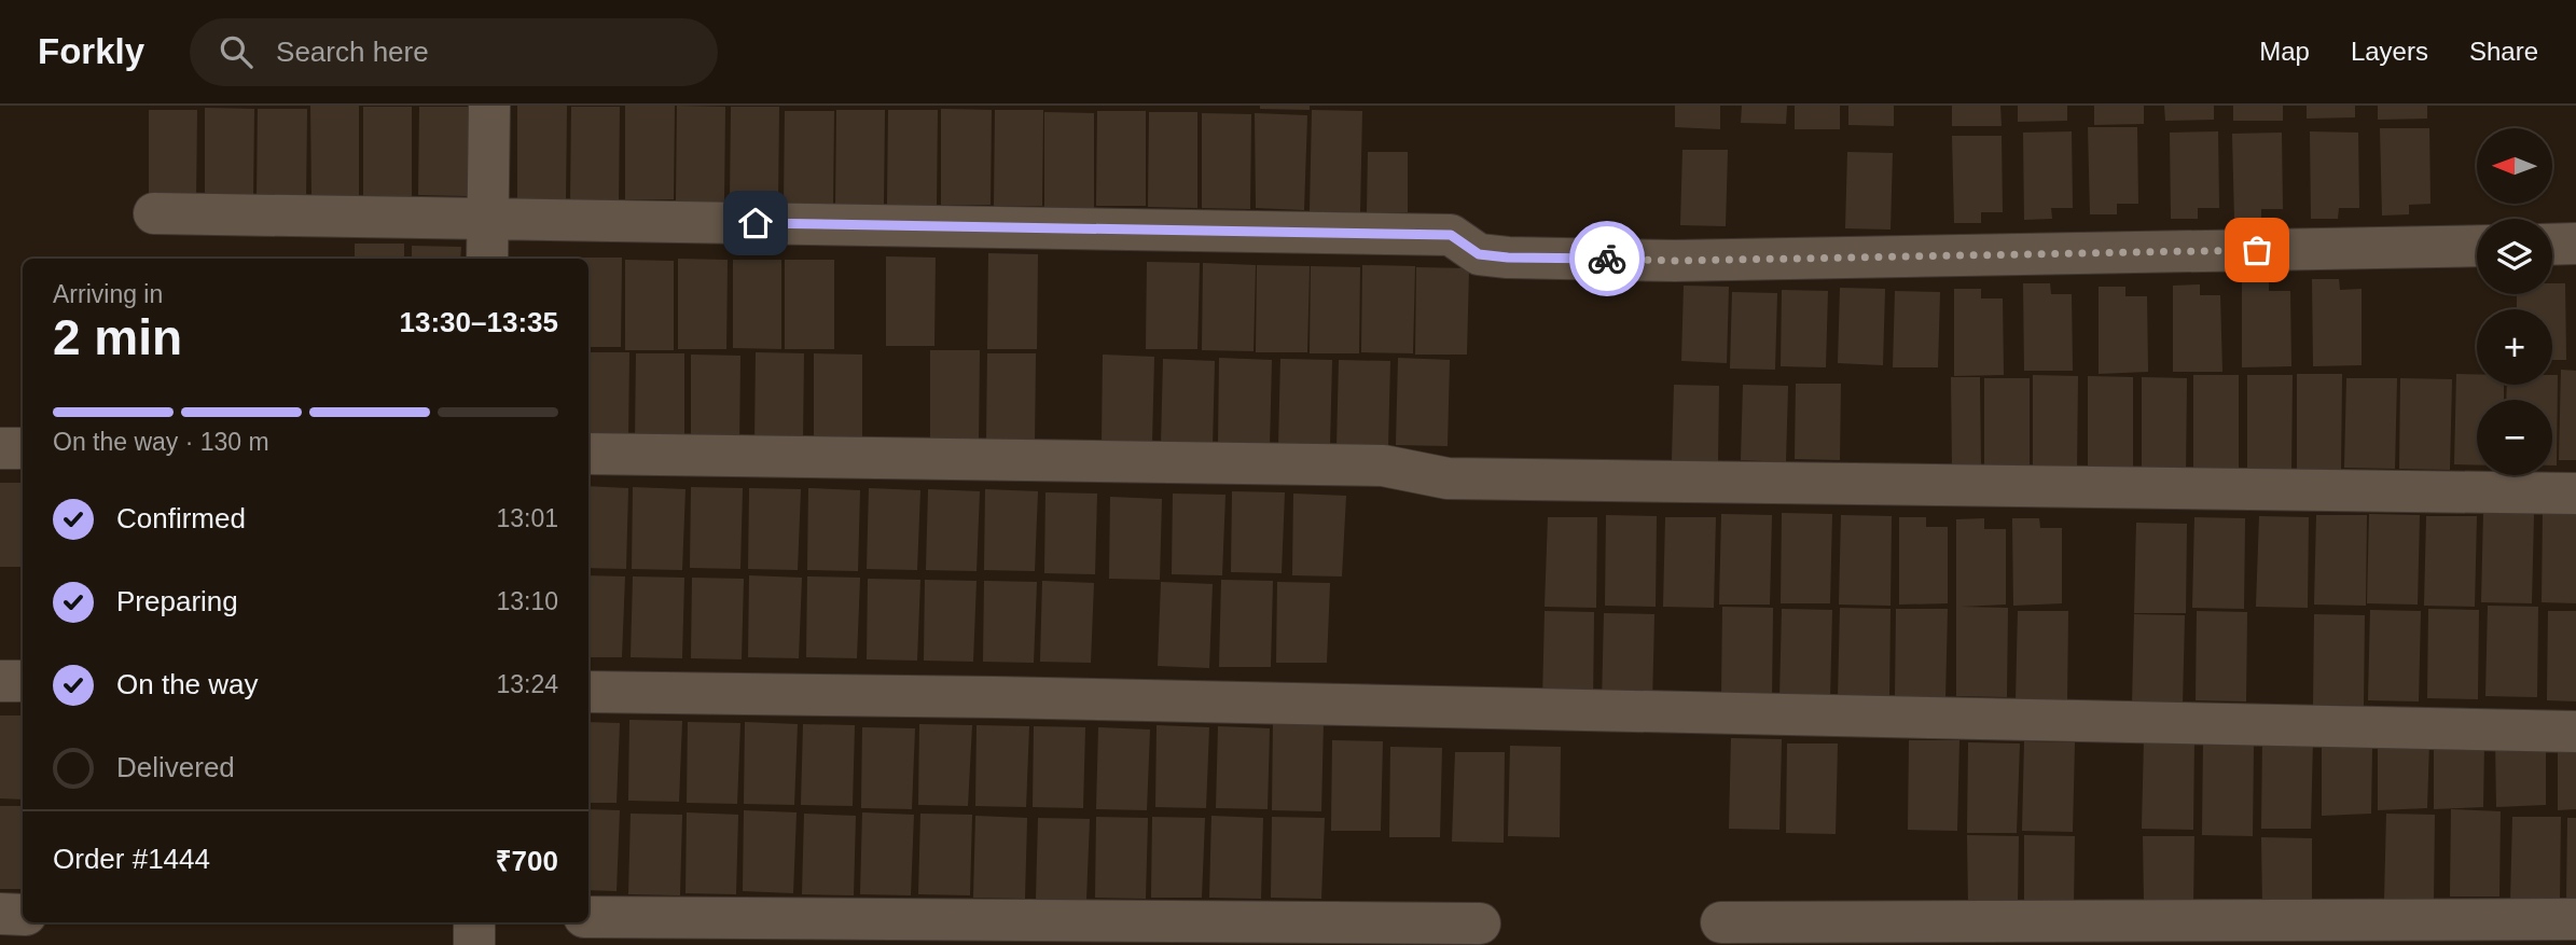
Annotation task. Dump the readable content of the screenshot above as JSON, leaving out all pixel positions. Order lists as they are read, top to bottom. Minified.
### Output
{"north":"left","page":{"header":"Forkly","search":"Search here","nav":["Map","Layers","Share"],"map_buttons":["+","−"],"heading":["2 min","Arriving in","13:30–13:35"],"panel":["Order #1444","₹700"],"bar":"On the way · 130 m","list":[["Confirmed","13:01"],["Preparing","13:10"],["On the way","13:24"],"Delivered"]}}
